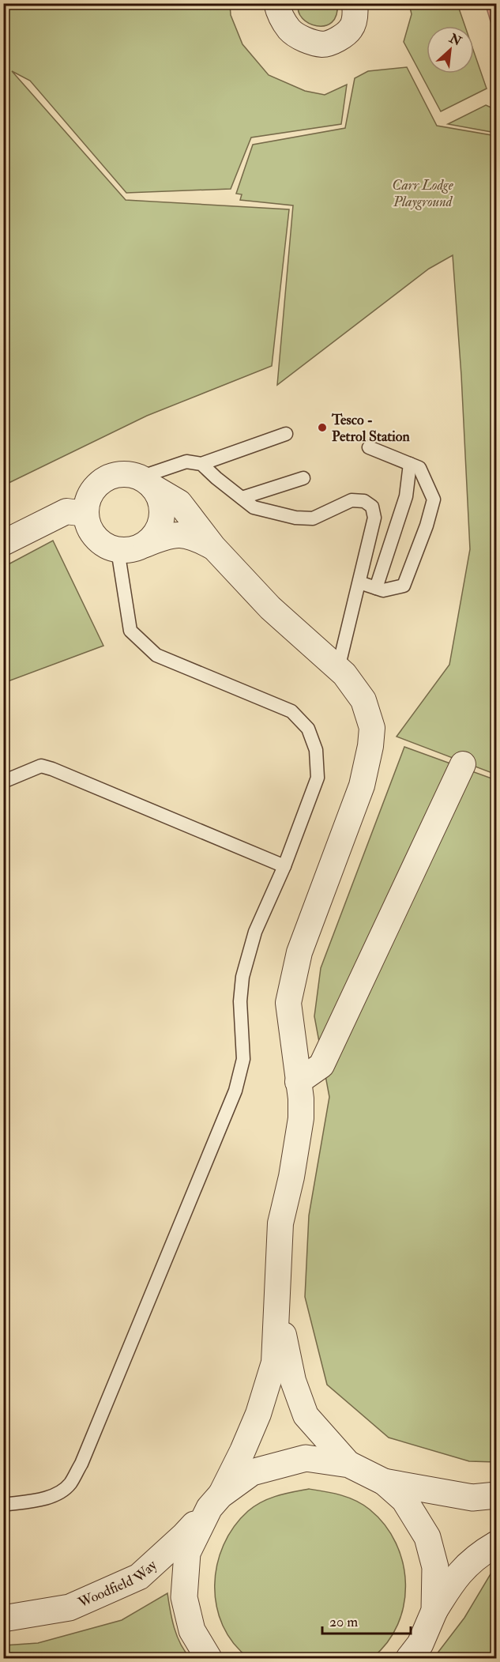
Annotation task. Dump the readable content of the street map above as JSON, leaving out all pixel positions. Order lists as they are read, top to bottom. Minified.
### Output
{"streets":{"street":["Woodfield Way"]},"parks":["Carr Lodge Playground"],"places":["Tesco - Petrol Station"],"scale_bar":"20 m","north":"top right"}
